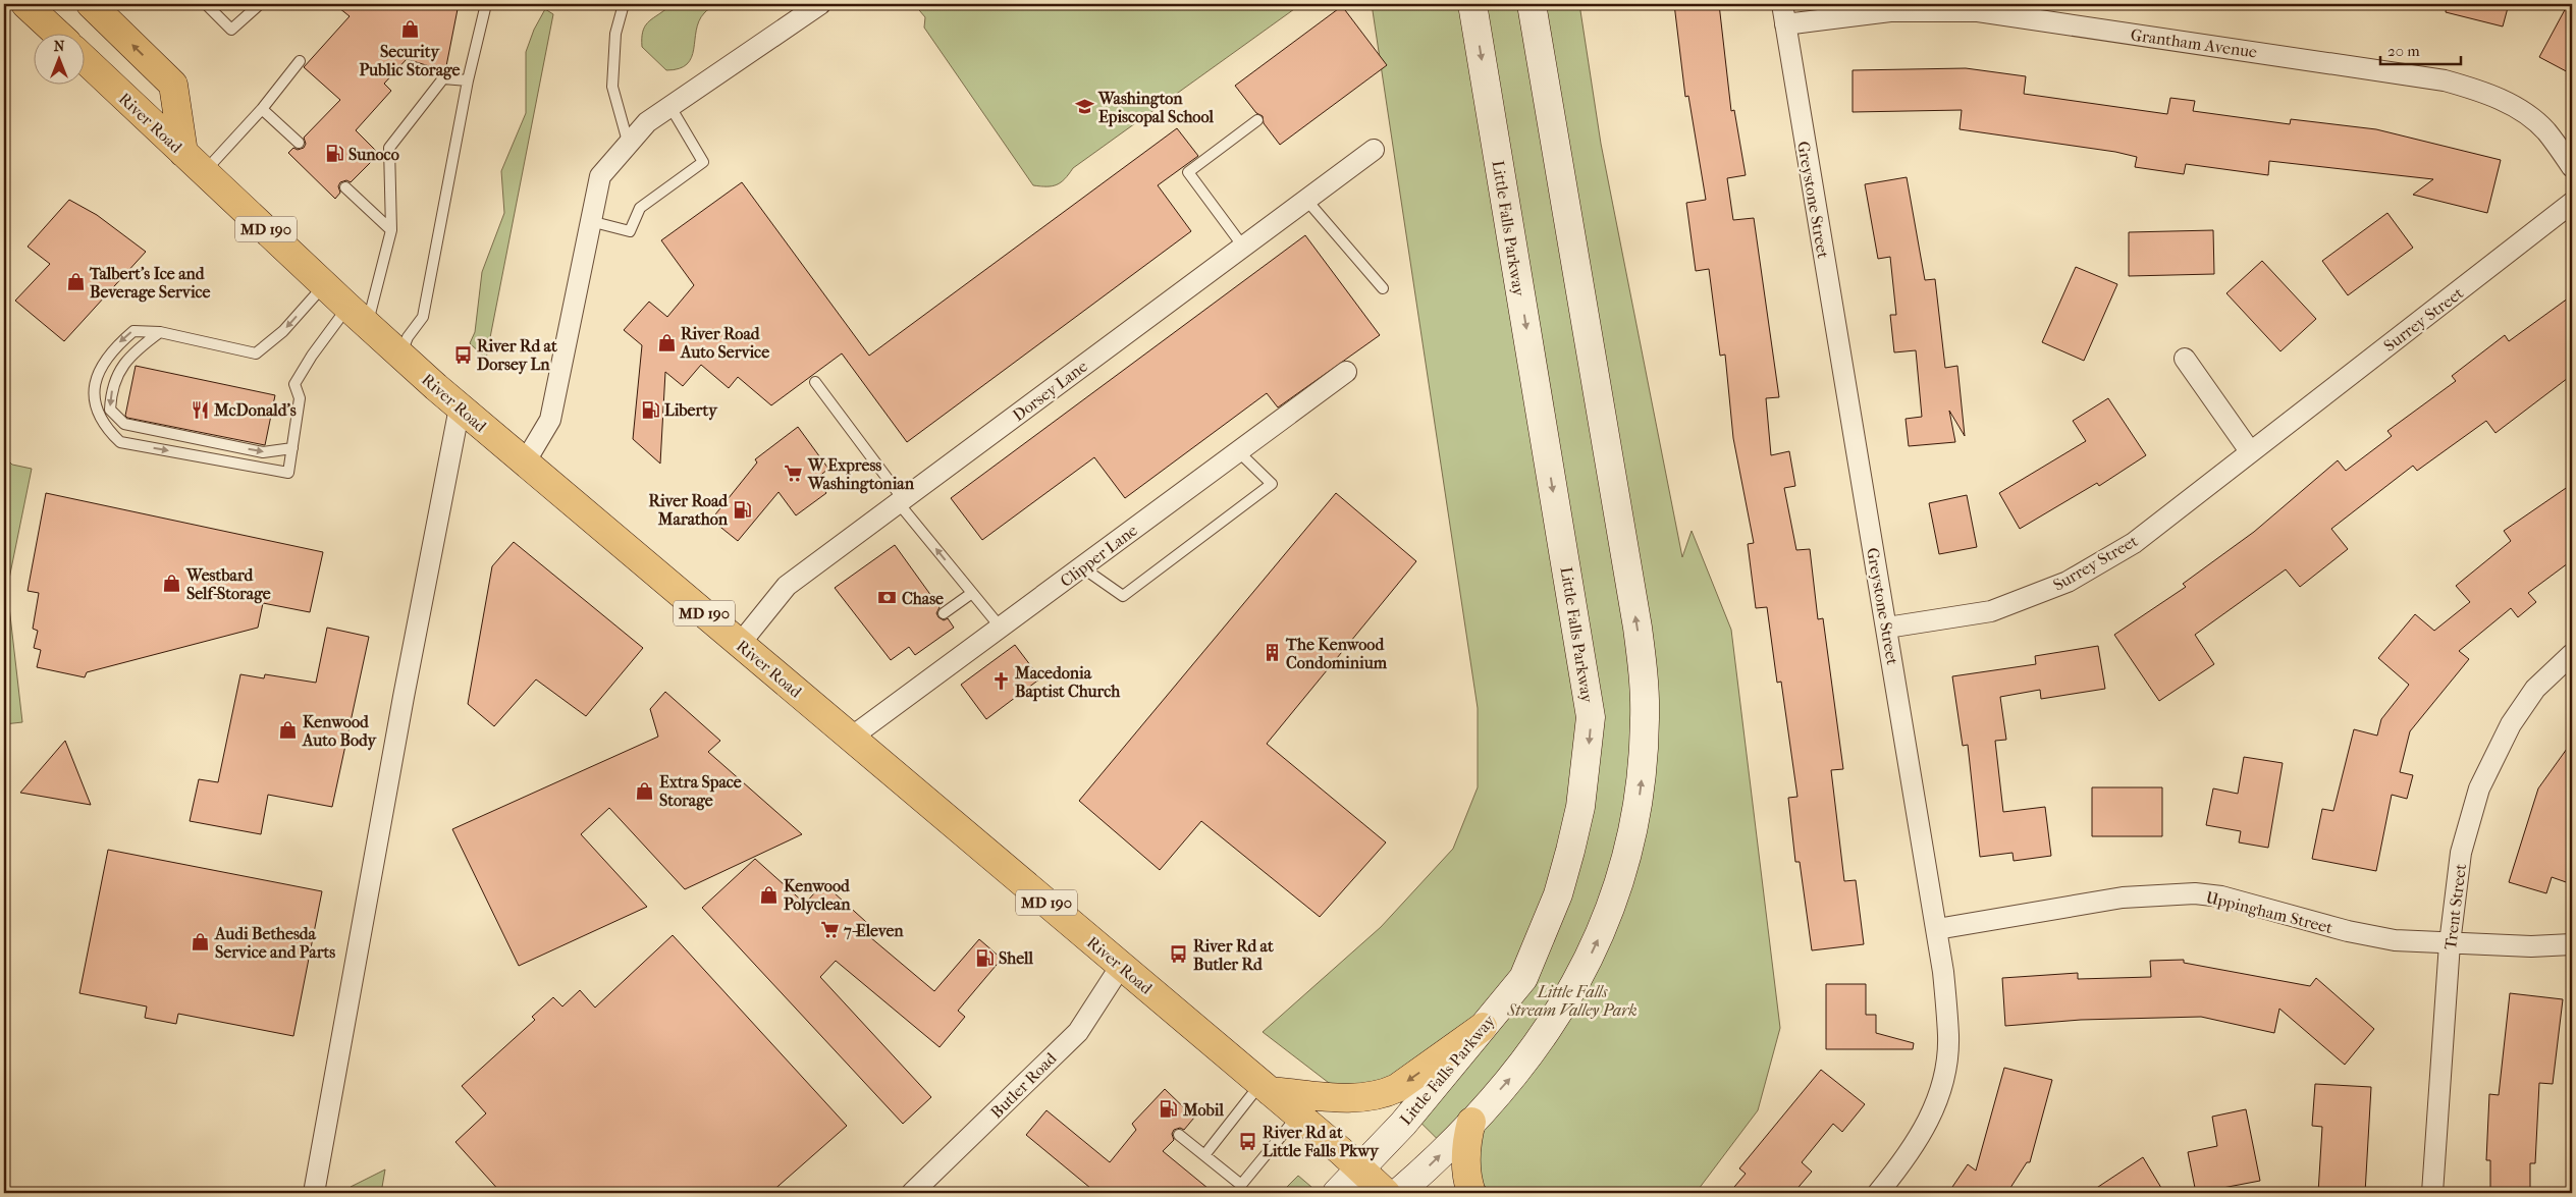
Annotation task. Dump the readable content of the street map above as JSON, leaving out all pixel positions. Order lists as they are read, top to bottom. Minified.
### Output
{"streets":{"main road":["River Road","Little Falls Parkway","MD 190"],"street":["Grantham Avenue","Greystone Street","Surrey Street","Dorsey Lane","Clipper Lane","Trent Street","Uppingham Street","Butler Road"]},"crossings":[["Grantham Avenue","Greystone Street"],["River Road","Little Falls Parkway"],["River Road","Dorsey Lane"],["River Road","Clipper Lane"],["River Road","Butler Road"],["Greystone Street","Surrey Street"],["Greystone Street","Uppingham Street"],["Trent Street","Uppingham Street"]],"parks":["Little Falls Stream Valley Park"],"places":{"shop":["Security Public Storage","Talbert's Ice and Beverage Service","River Road Auto Service","Westbard Self-Storage","Kenwood Auto Body","Extra Space Storage","Kenwood Polyclean","Audi Bethesda Service and Parts"],"school or university":["Washington Episcopal School"],"fuel station":["Sunoco","Liberty","River Road Marathon","Shell","Mobil"],"bus stop":["River Rd at Dorsey Ln","River Rd at Butler Rd","River Rd at Little Falls Pkwy"],"restaurant":["McDonald's"],"supermarket":["W Express Washingtonian","7-Eleven"],"bank":["Chase"],"building":["The Kenwood Condominium"],"church":["Macedonia Baptist Church"]},"scale_bar":"20 m","north":"top"}
